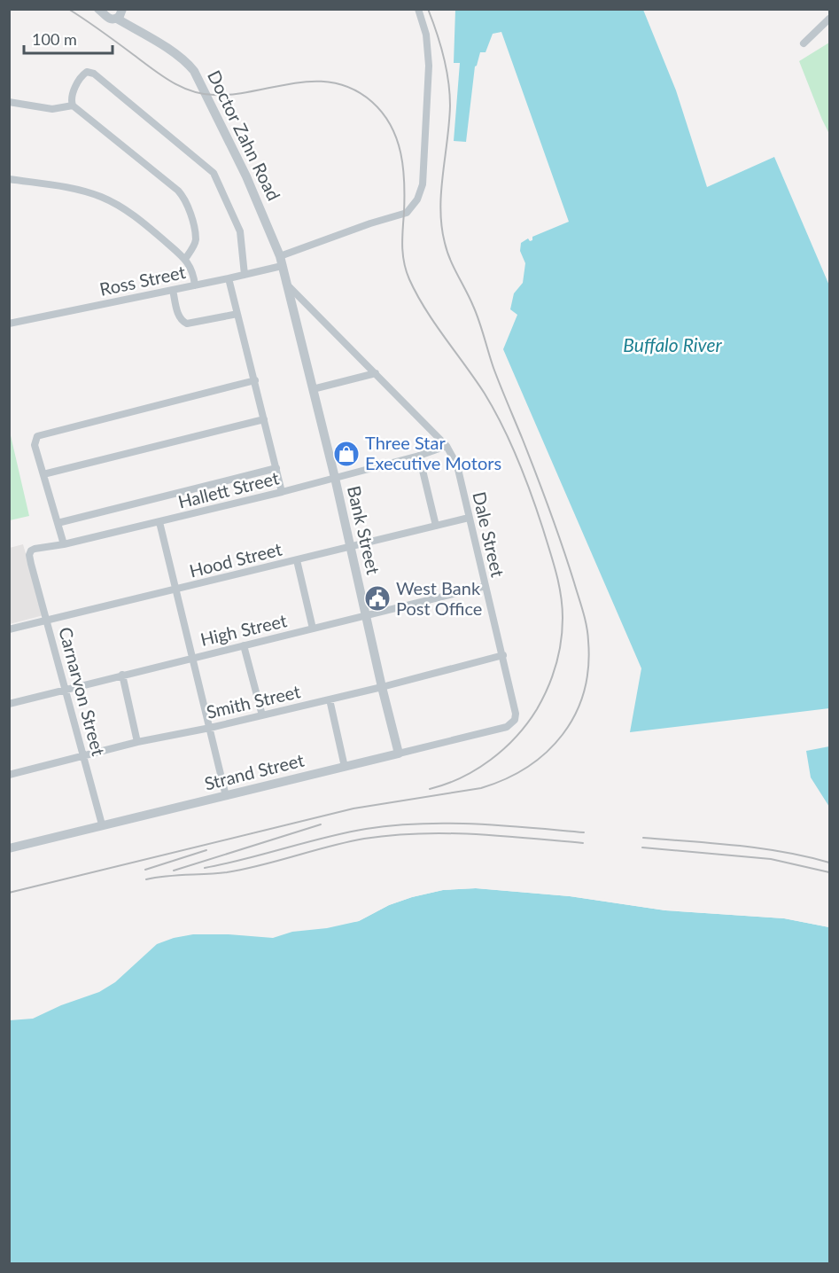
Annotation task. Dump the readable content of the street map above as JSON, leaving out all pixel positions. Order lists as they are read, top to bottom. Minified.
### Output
{"streets":{"street":["Doctor Zahn Road","Ross Street","Hallett Street","Bank Street","Dale Street","Hood Street","High Street","Carnarvon Street","Smith Street","Strand Street"]},"crossings":[["Doctor Zahn Road","Ross Street"],["Doctor Zahn Road","Bank Street"],["Doctor Zahn Road","Dale Street"],["Hallett Street","Bank Street"],["Hallett Street","Dale Street"],["Hallett Street","Carnarvon Street"],["Bank Street","Dale Street"],["Bank Street","Hood Street"],["Bank Street","High Street"],["Bank Street","Smith Street"],["Bank Street","Strand Street"],["Dale Street","Hood Street"],["Dale Street","High Street"],["Dale Street","Smith Street"],["Dale Street","Strand Street"],["Hood Street","Carnarvon Street"],["High Street","Carnarvon Street"],["Carnarvon Street","Smith Street"],["Carnarvon Street","Strand Street"]],"water":["Buffalo River"],"places":{"shop":["Three Star Executive Motors"],"public building":["West Bank Post Office"]},"scale_bar":"100 m"}
